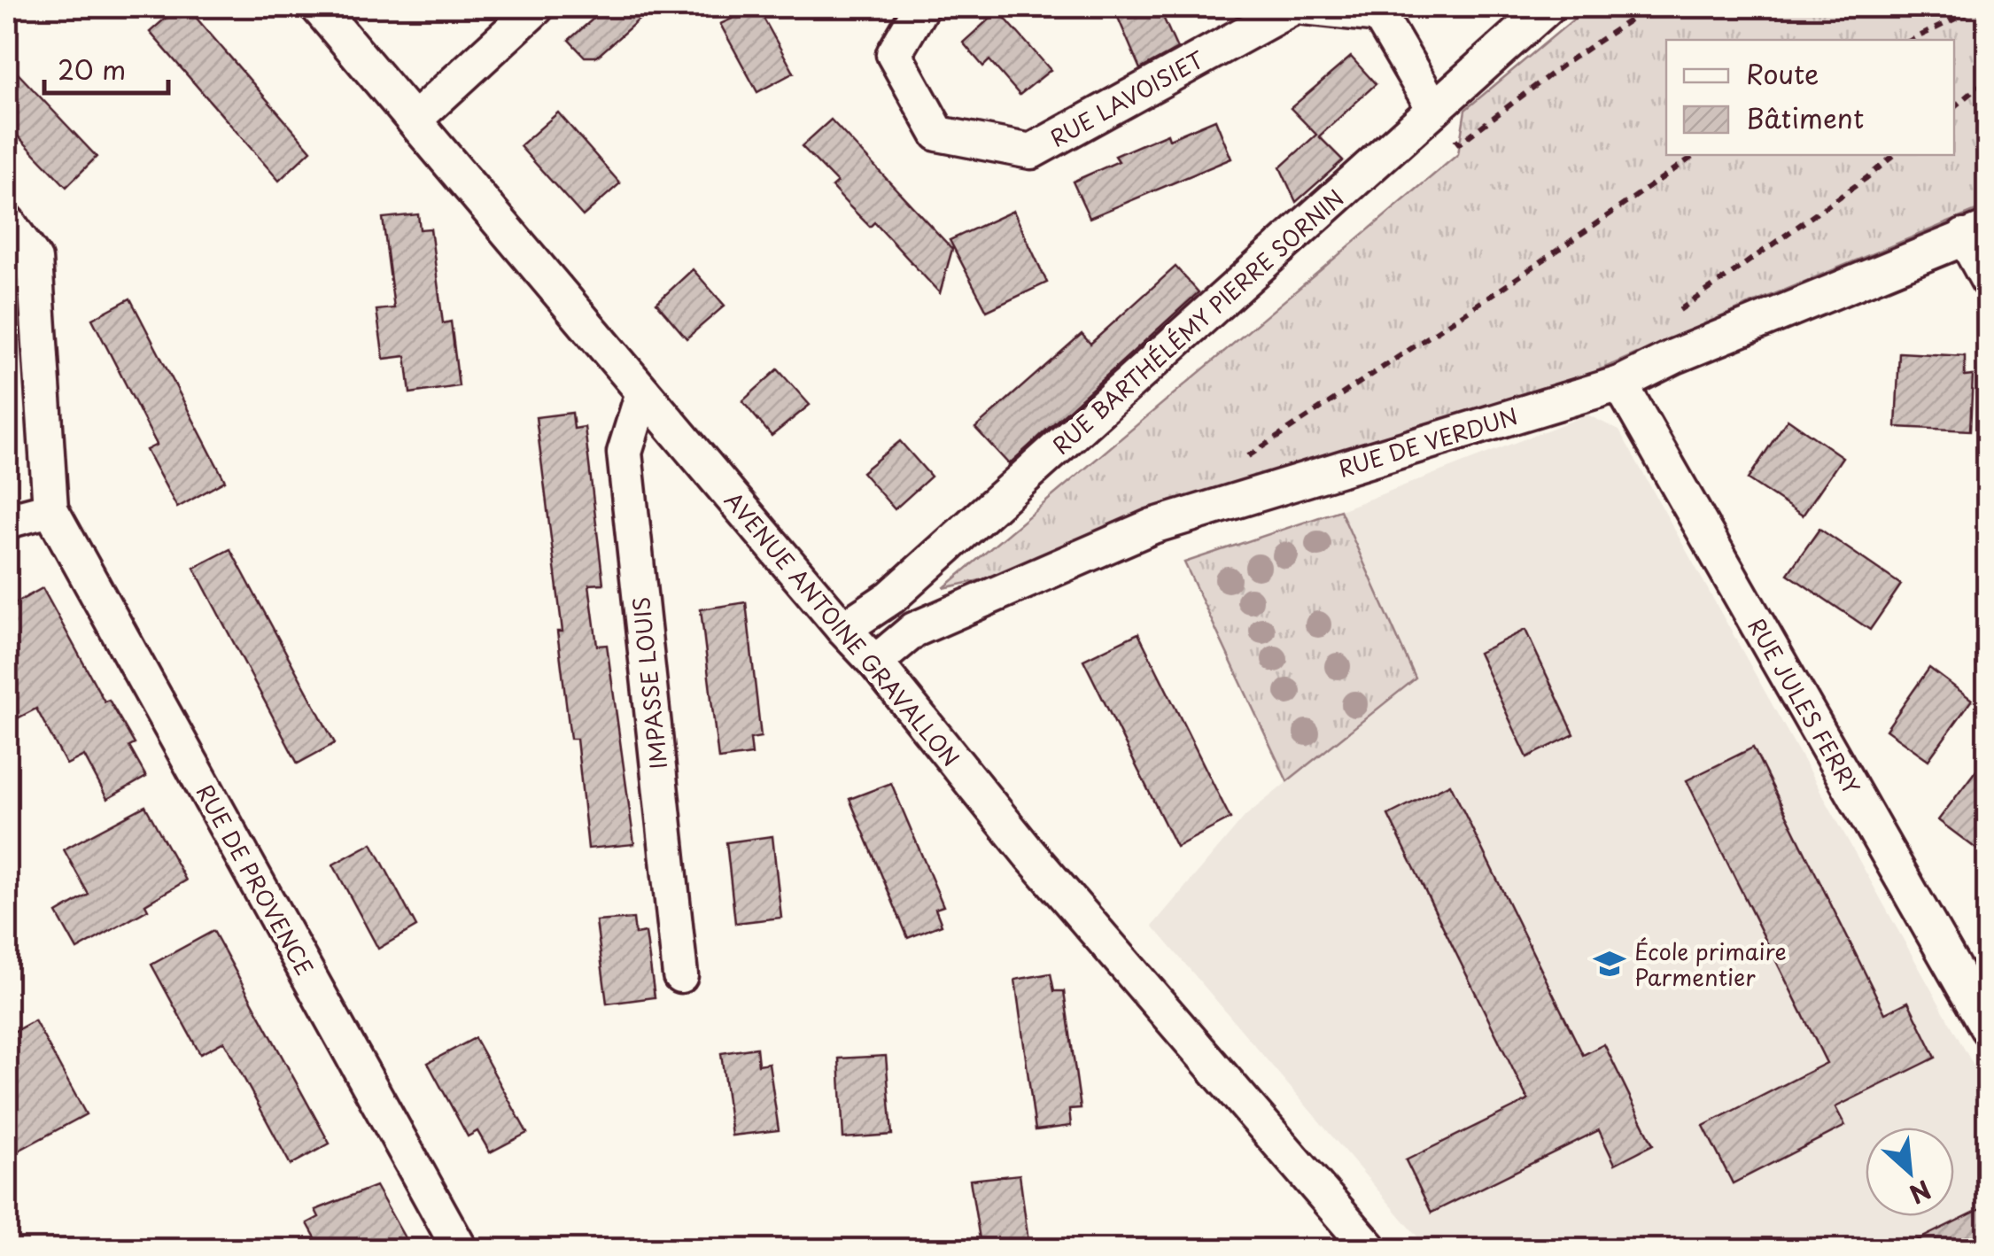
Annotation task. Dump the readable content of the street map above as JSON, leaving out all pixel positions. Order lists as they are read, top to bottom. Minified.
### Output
{"streets":{"street":["RUE LAVOISIET","RUE BARTHÉLÉMY PIERRE SORNIN","RUE DE VERDUN","AVENUE ANTOINE GRAVALLON","IMPASSE LOUIS","RUE JULES FERRY","RUE DE PROVENCE"]},"crossings":[["RUE BARTHÉLÉMY PIERRE SORNIN","AVENUE ANTOINE GRAVALLON"],["RUE DE VERDUN","AVENUE ANTOINE GRAVALLON"],["RUE DE VERDUN","RUE JULES FERRY"],["AVENUE ANTOINE GRAVALLON","IMPASSE LOUIS"]],"places":{"school or university":["École primaire Parmentier"]},"legend":["Route","Bâtiment"],"scale_bar":"20 m","north":"bottom right"}
